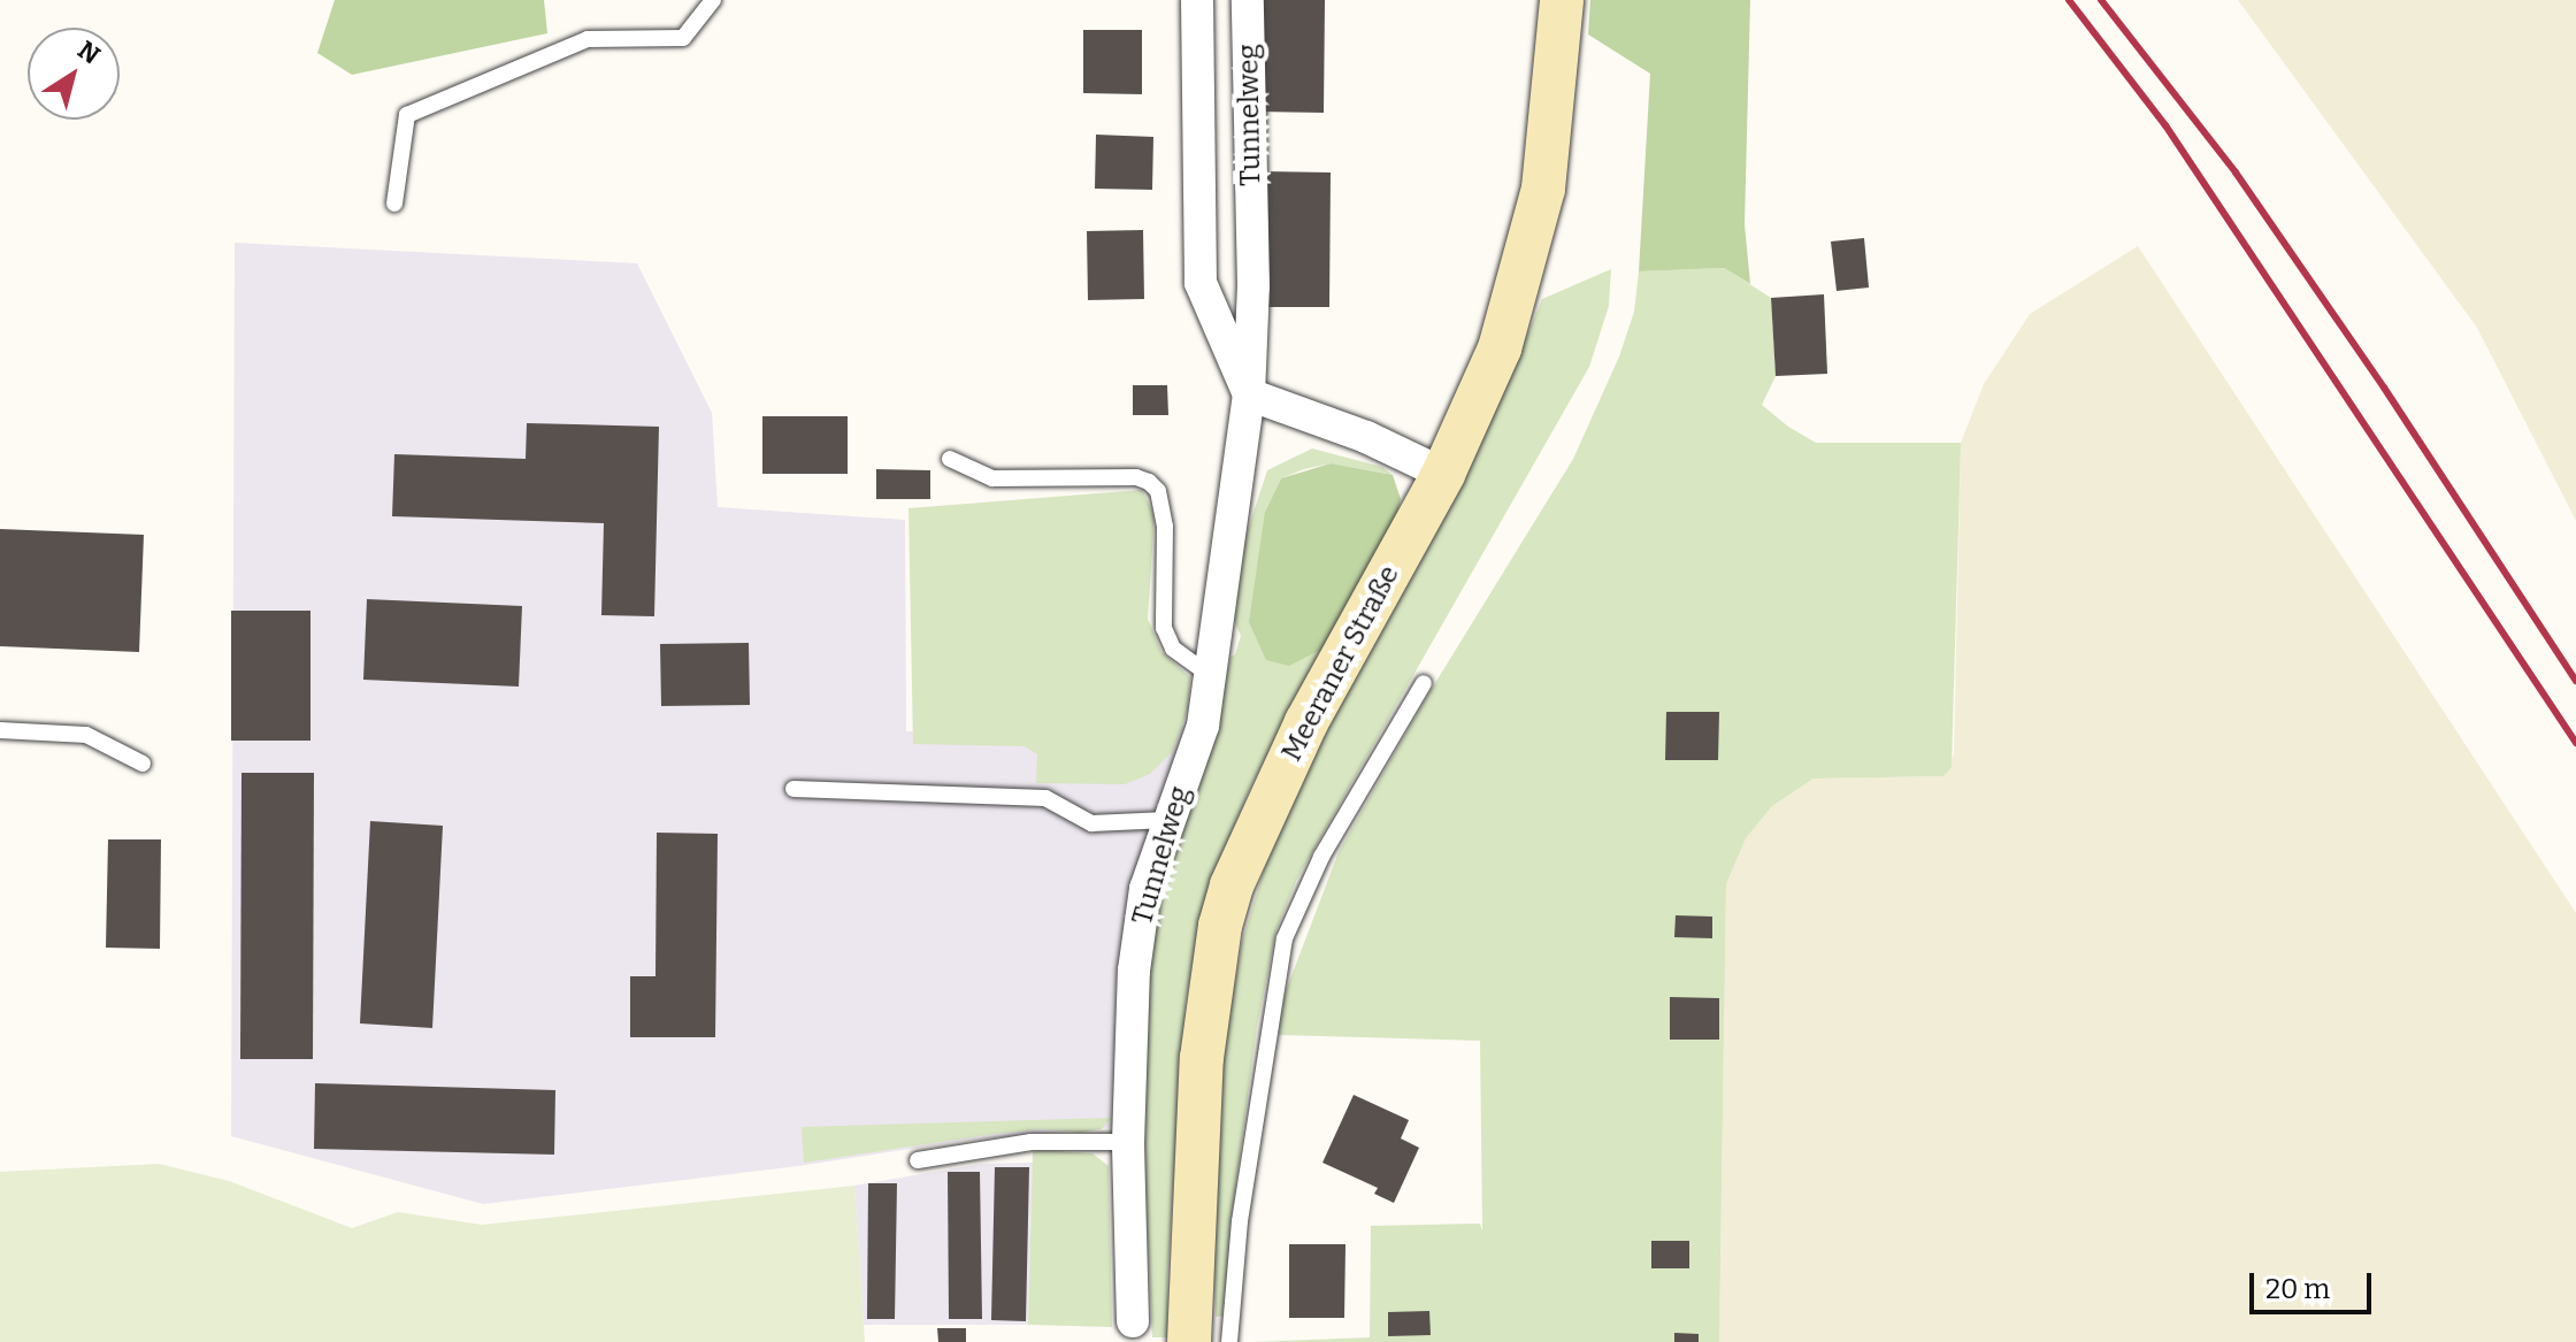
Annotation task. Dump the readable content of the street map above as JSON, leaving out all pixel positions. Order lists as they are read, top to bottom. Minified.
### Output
{"streets":{"main road":["Meeraner Straße"],"street":["Tunnelweg"]},"scale_bar":"20 m","north":"top right"}
